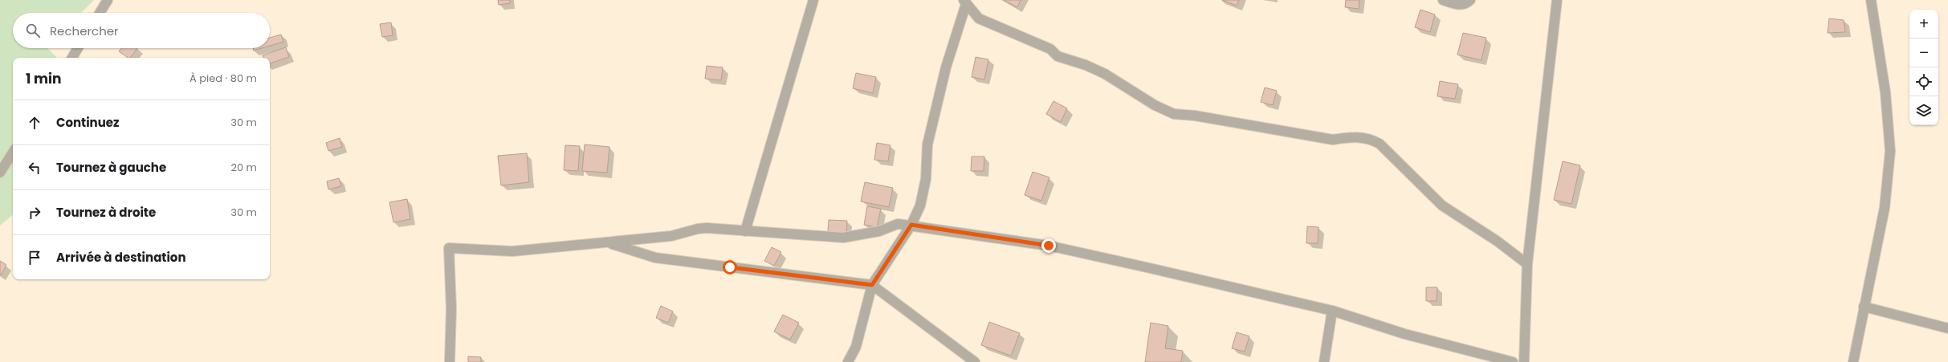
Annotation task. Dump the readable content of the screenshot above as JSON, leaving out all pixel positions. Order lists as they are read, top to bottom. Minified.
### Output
{"page":{"map_buttons":["+","−"],"search":"Rechercher","heading":["1 min","À pied · 80 m"],"list":[["Continuez","30 m"],["Tournez à gauche","20 m"],["Tournez à droite","30 m"],"Arrivée à destination"]}}
